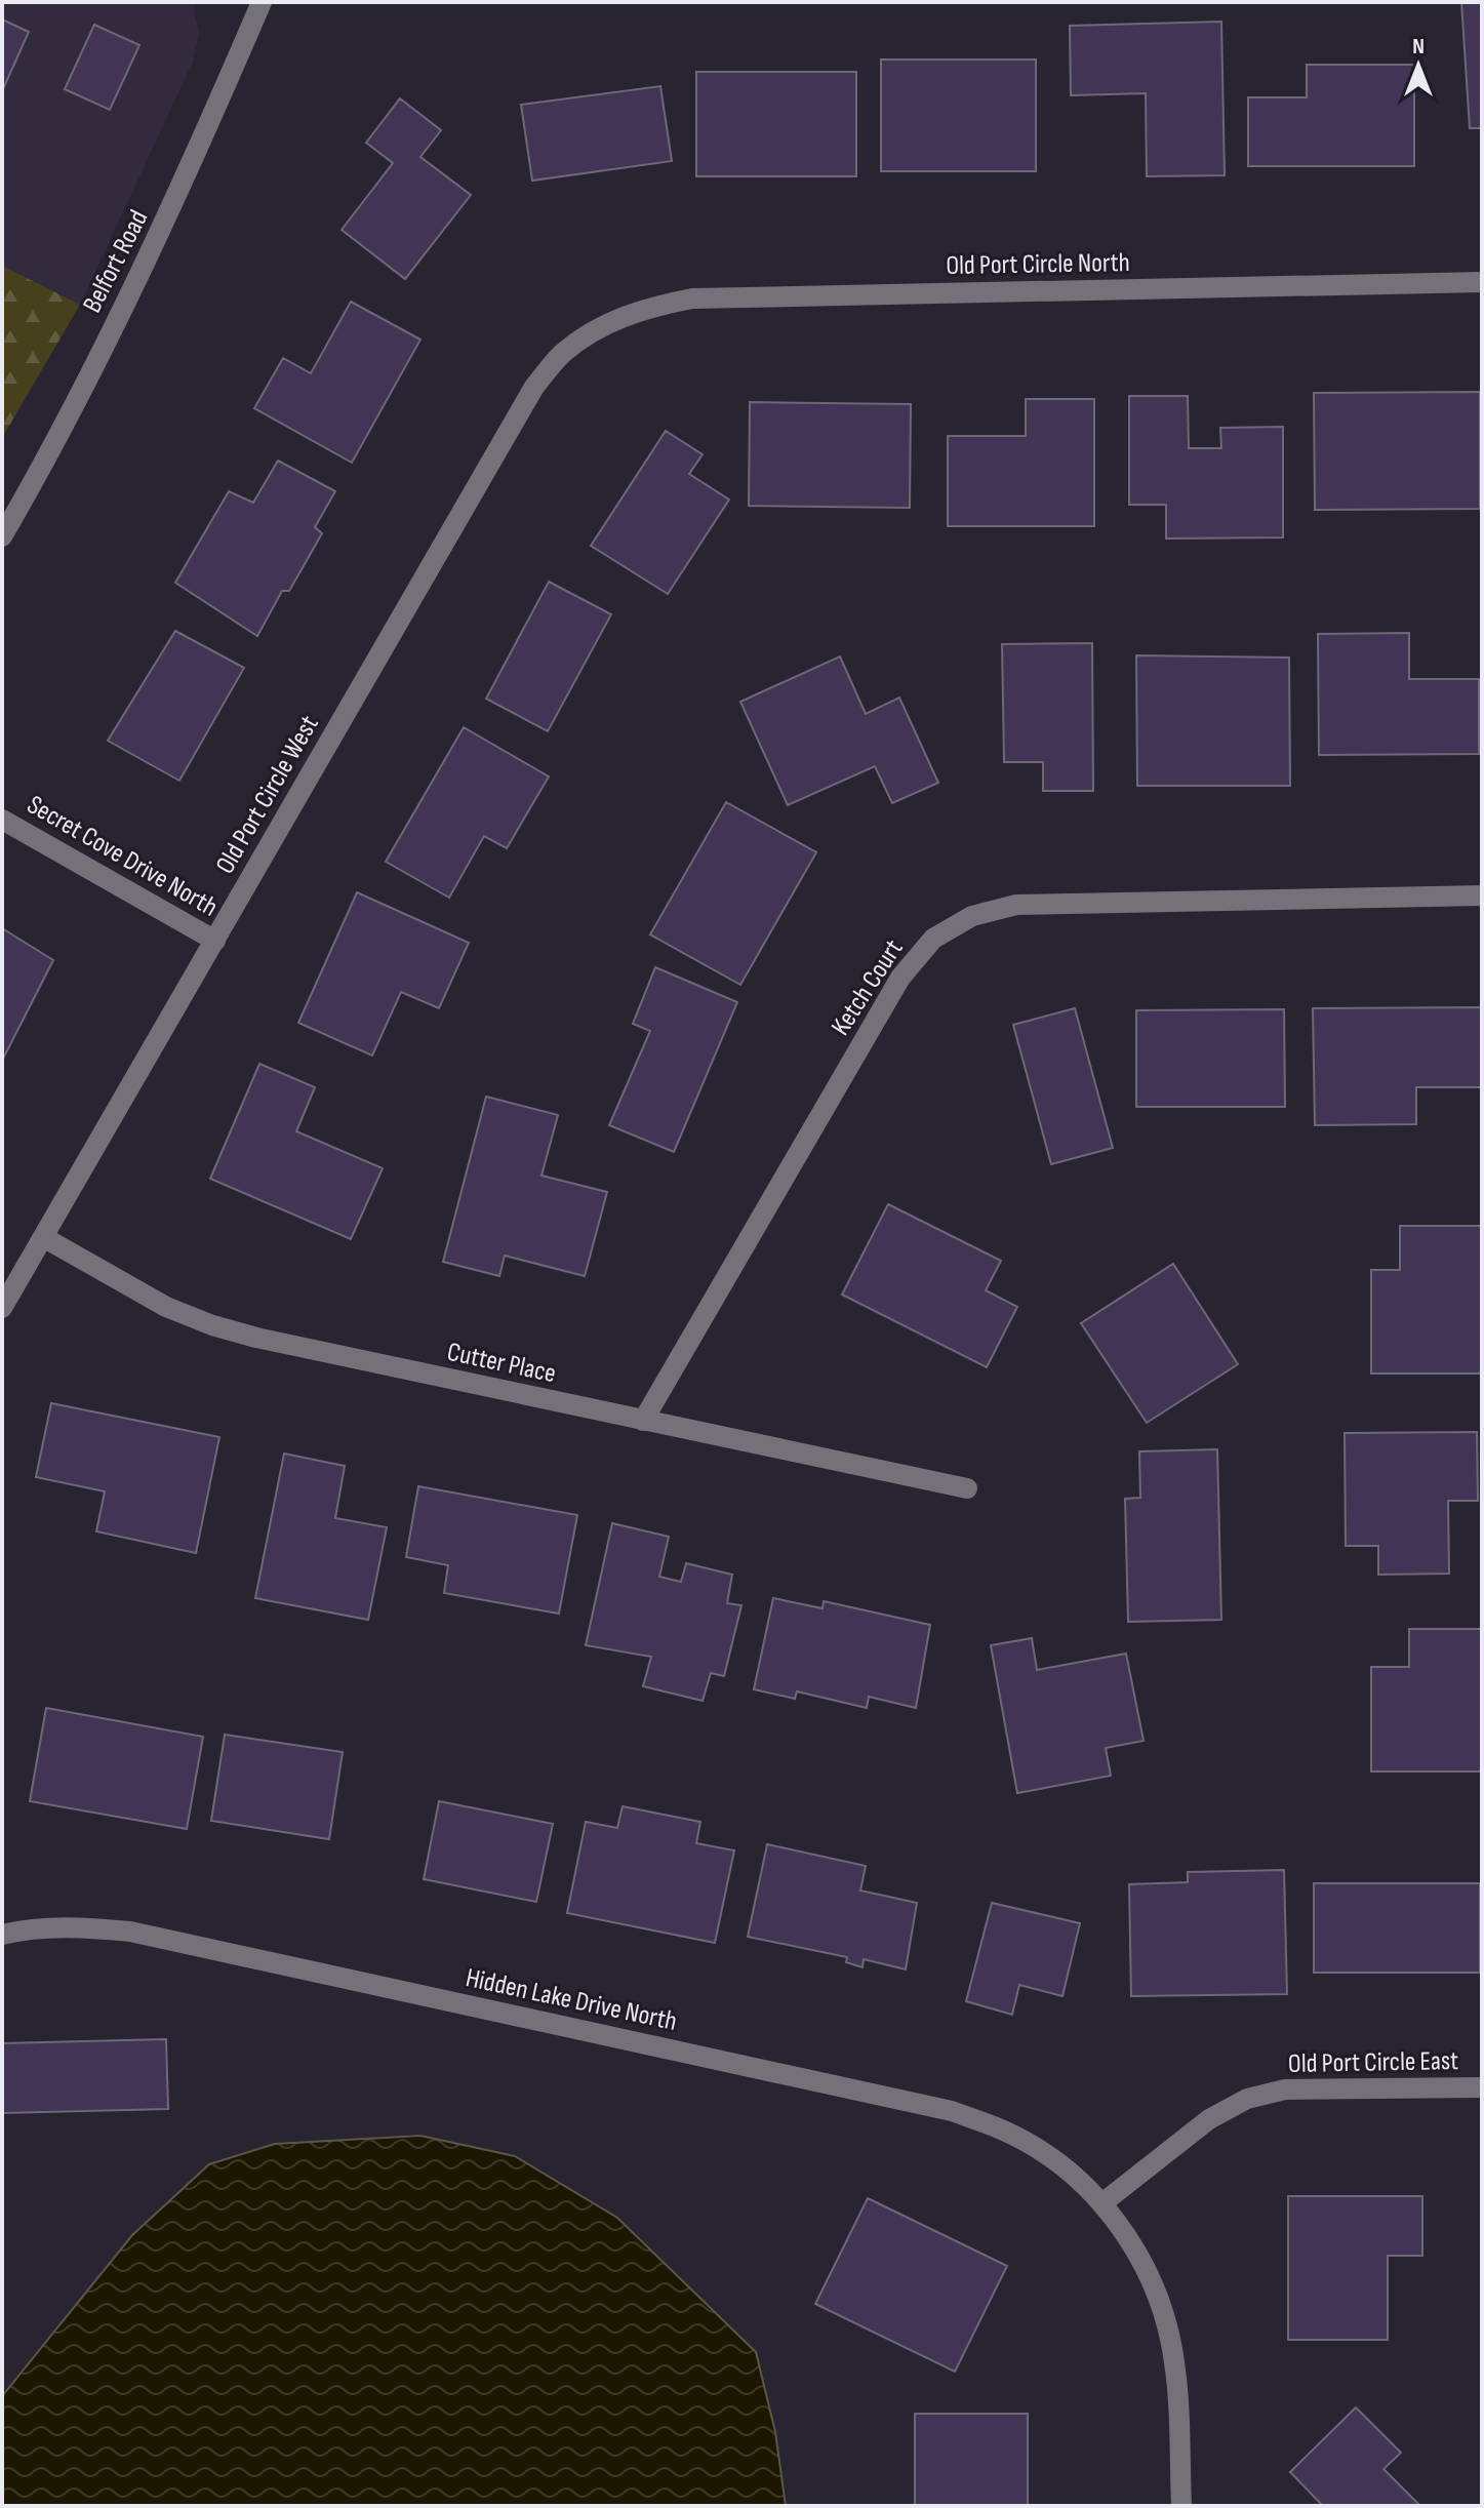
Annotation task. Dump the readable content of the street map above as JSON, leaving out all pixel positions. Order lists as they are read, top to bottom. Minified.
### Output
{"streets":{"street":["Belfort Road","Old Port Circle North","Old Port Circle West","Secret Cove Drive North","Ketch Court","Cutter Place","Hidden Lake Drive North","Old Port Circle East"]},"crossings":[["Old Port Circle North","Old Port Circle West"],["Old Port Circle West","Secret Cove Drive North"],["Old Port Circle West","Cutter Place"],["Ketch Court","Cutter Place"],["Hidden Lake Drive North","Old Port Circle East"]],"north":"top"}
